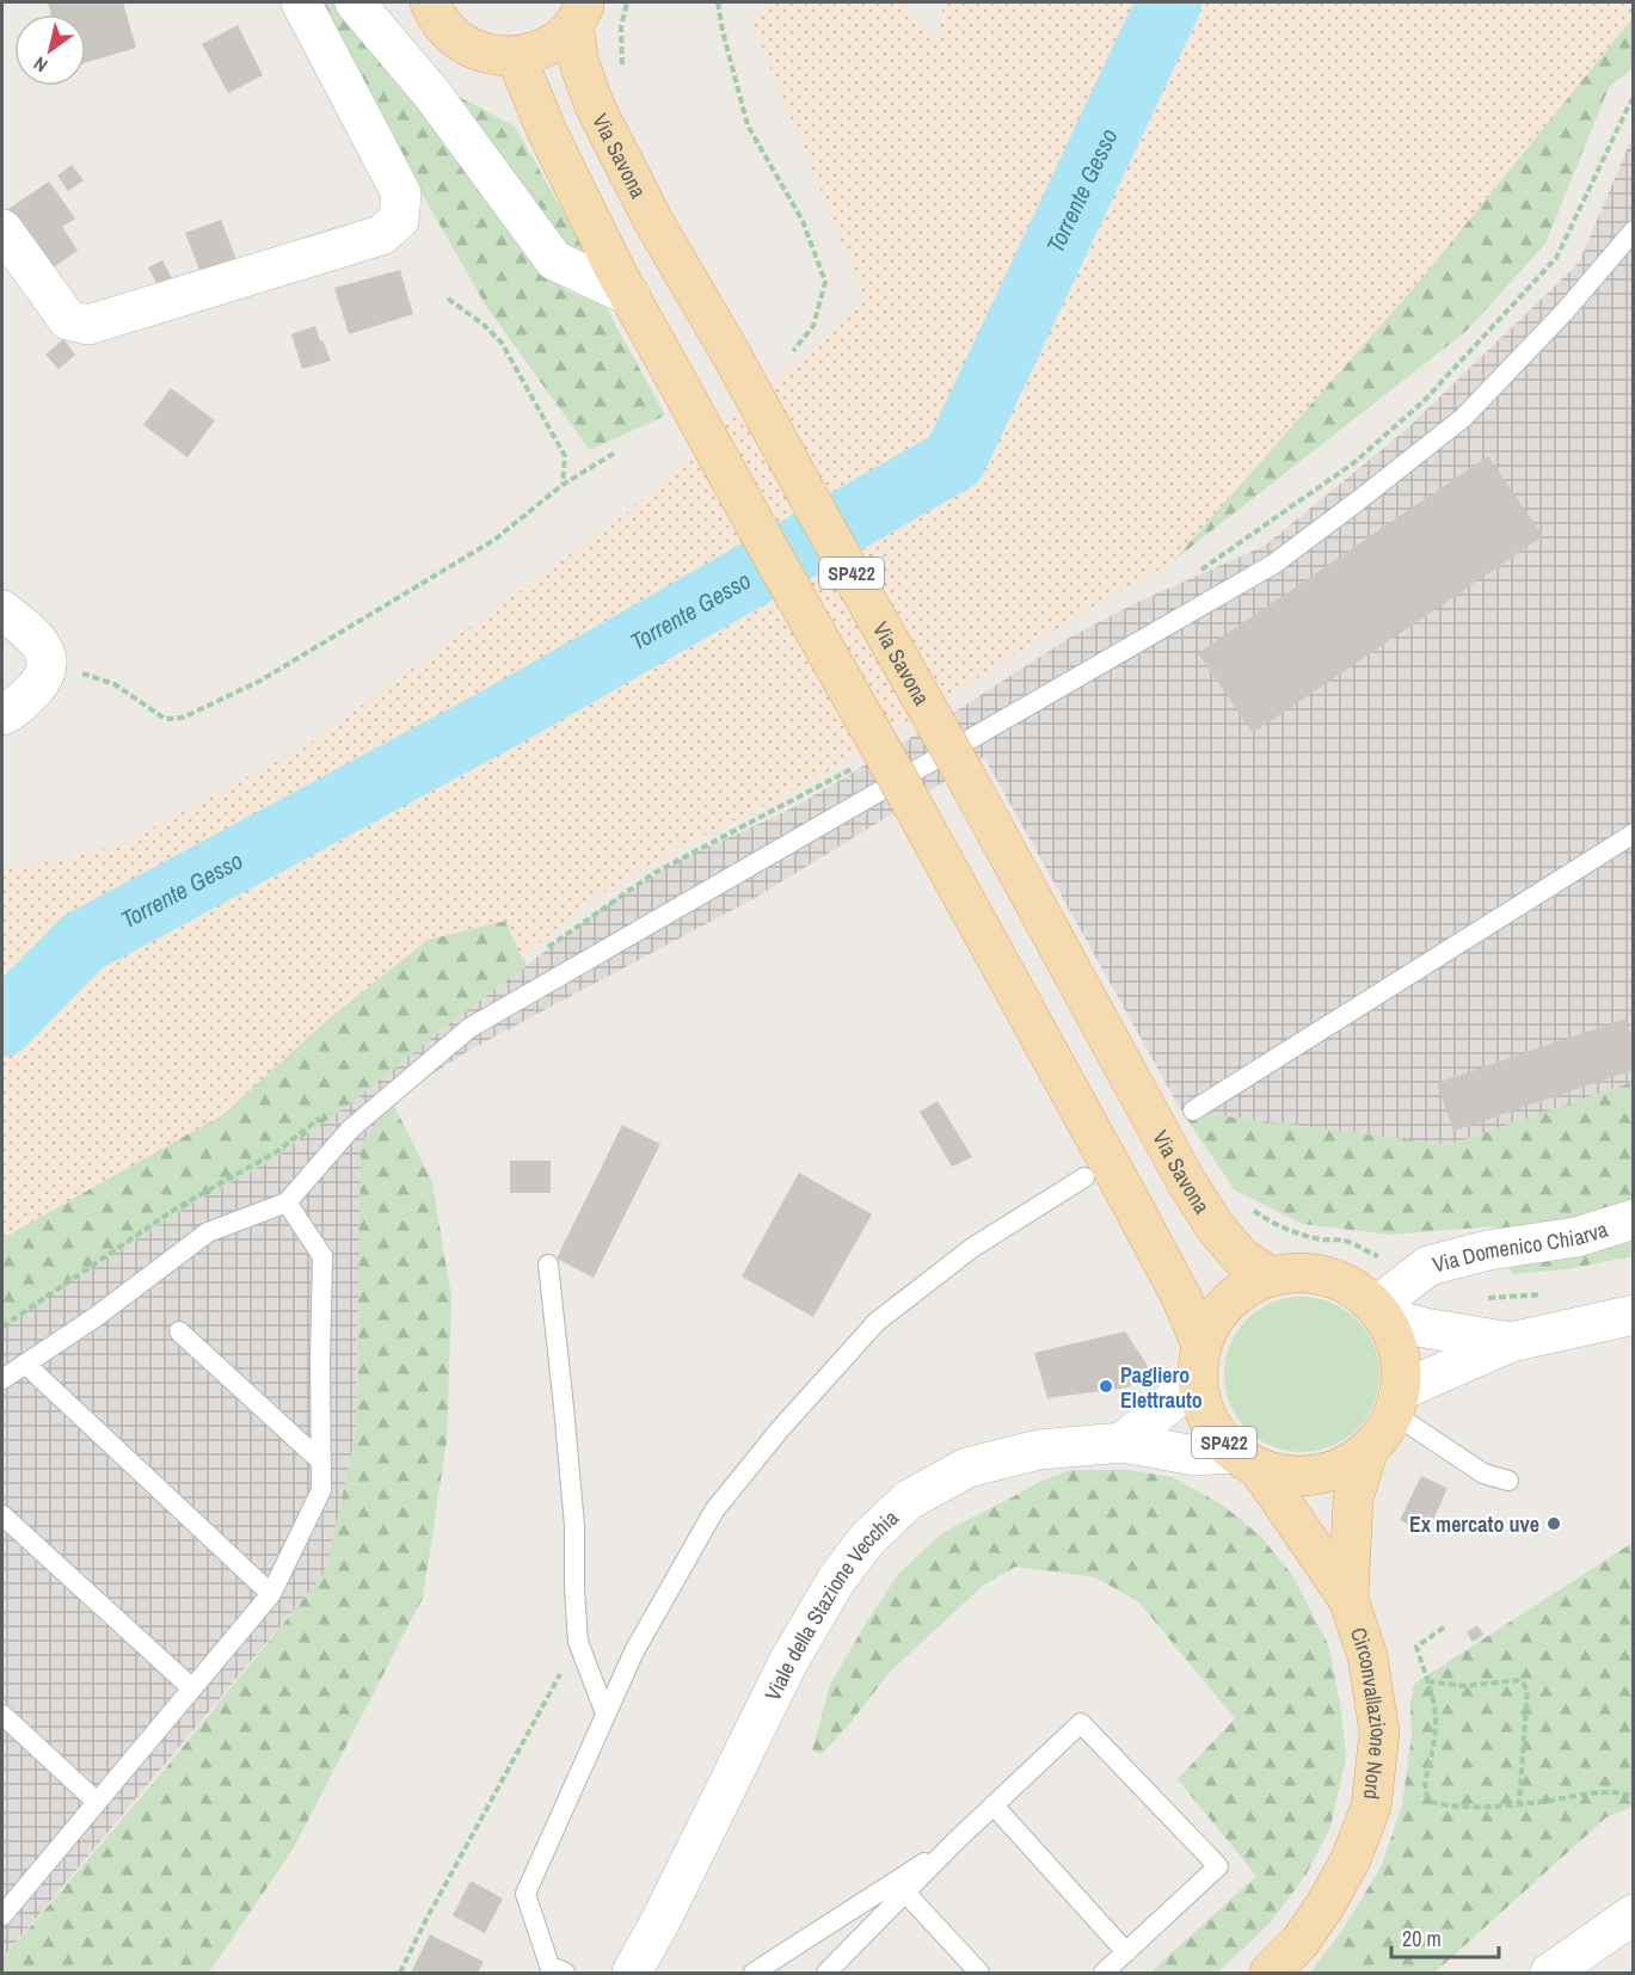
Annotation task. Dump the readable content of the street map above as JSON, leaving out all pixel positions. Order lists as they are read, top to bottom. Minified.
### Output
{"streets":{"main road":["Via Savona","SP422","Circonvallazione Nord"],"street":["Via Domenico Chiarva","Viale della Stazione Vecchia"]},"crossings":[["Via Savona","SP422"],["Via Savona","Via Domenico Chiarva"],["Via Savona","Viale della Stazione Vecchia"],["Via Savona","Circonvallazione Nord"],["SP422","Via Domenico Chiarva"],["SP422","Viale della Stazione Vecchia"],["SP422","Circonvallazione Nord"],["Via Domenico Chiarva","Viale della Stazione Vecchia"],["Via Domenico Chiarva","Circonvallazione Nord"],["Viale della Stazione Vecchia","Circonvallazione Nord"]],"water":["Torrente Gesso"],"places":["Pagliero Elettrauto","Ex mercato uve"],"scale_bar":"20 m","north":"bottom left"}
